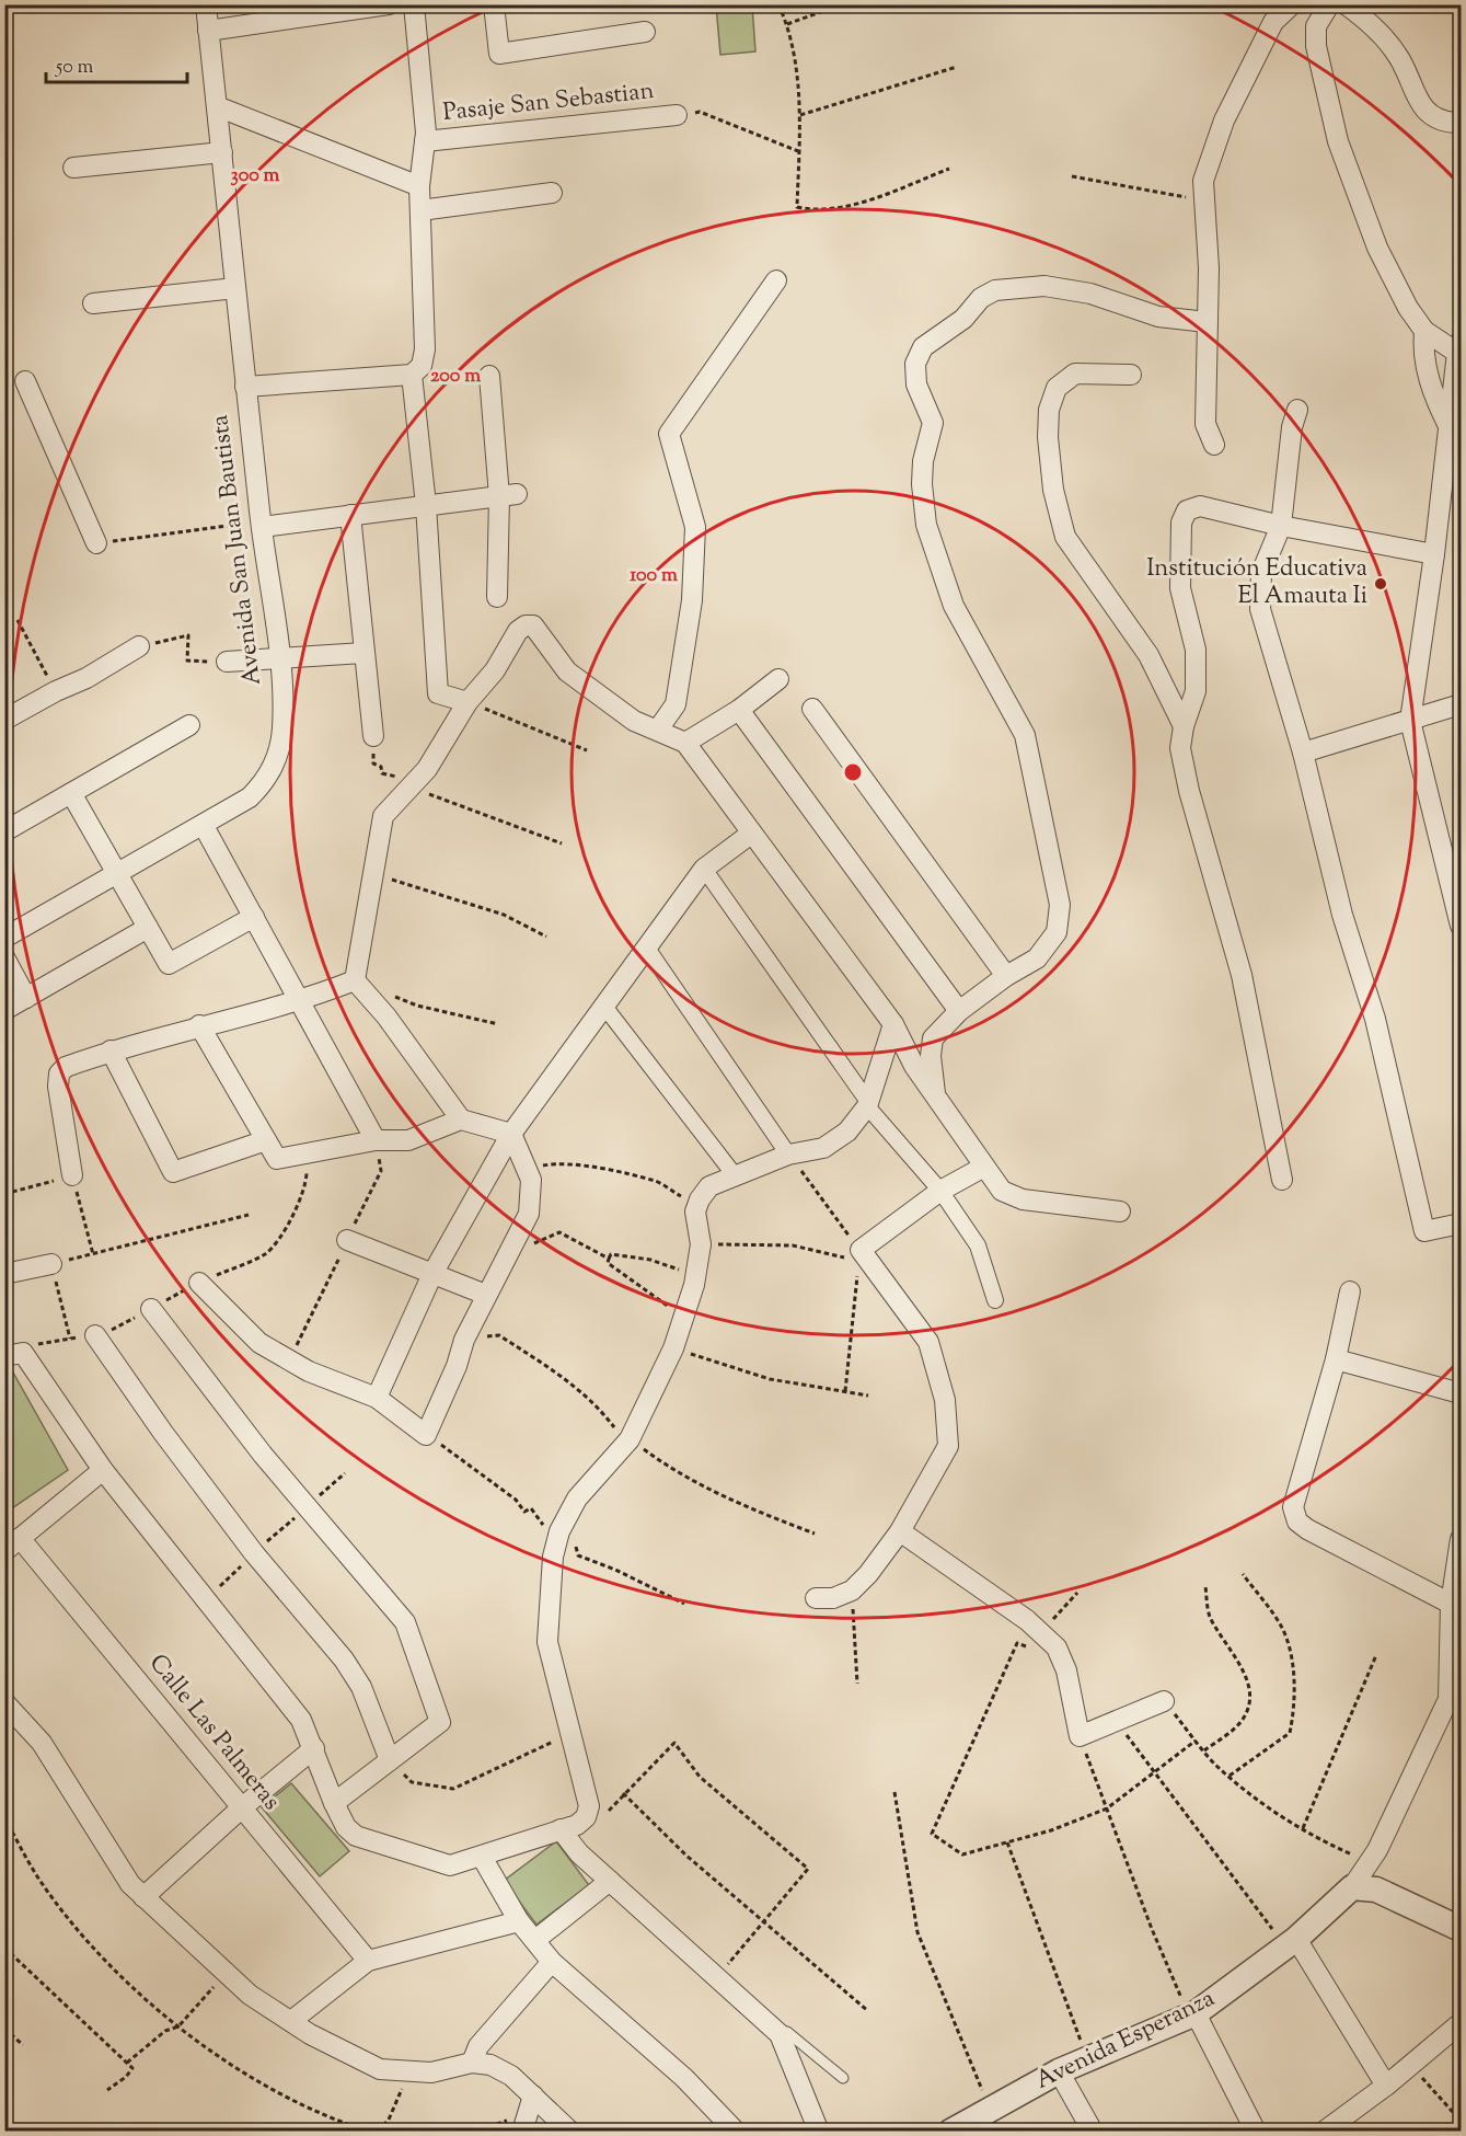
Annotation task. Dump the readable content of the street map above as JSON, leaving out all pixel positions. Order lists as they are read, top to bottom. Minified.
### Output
{"streets":{"street":["Pasaje San Sebastian","Avenida San Juan Bautista","Calle Las Palmeras","Avenida Esperanza"]},"places":["Institución Educativa El Amauta Ii"],"scale_bar":"50 m","rings":["300 m","200 m","100 m"]}
